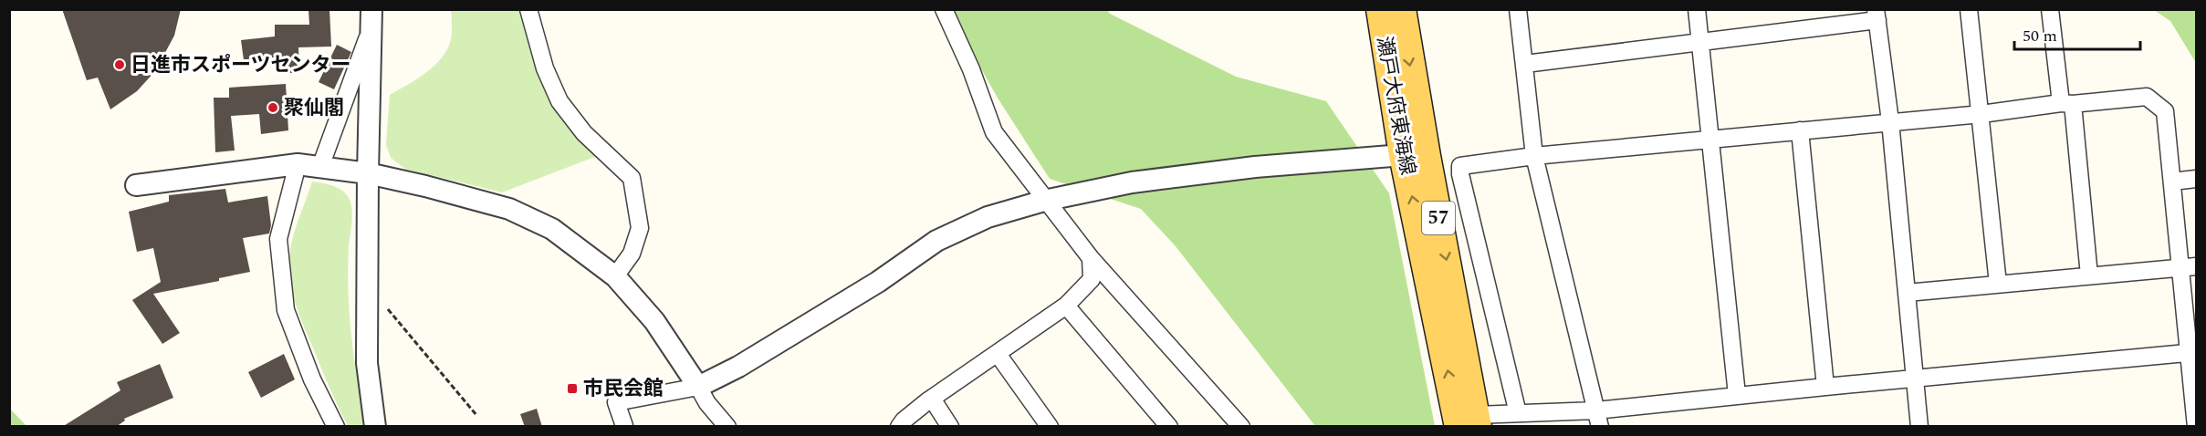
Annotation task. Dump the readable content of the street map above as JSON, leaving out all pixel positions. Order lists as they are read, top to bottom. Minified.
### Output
{"streets":{"main road":["瀬戸大府東海線","57"]},"places":{"other":["日進市スポーツセンター","聚仙閣"],"transit":["市民会館"]},"scale_bar":"50 m"}
